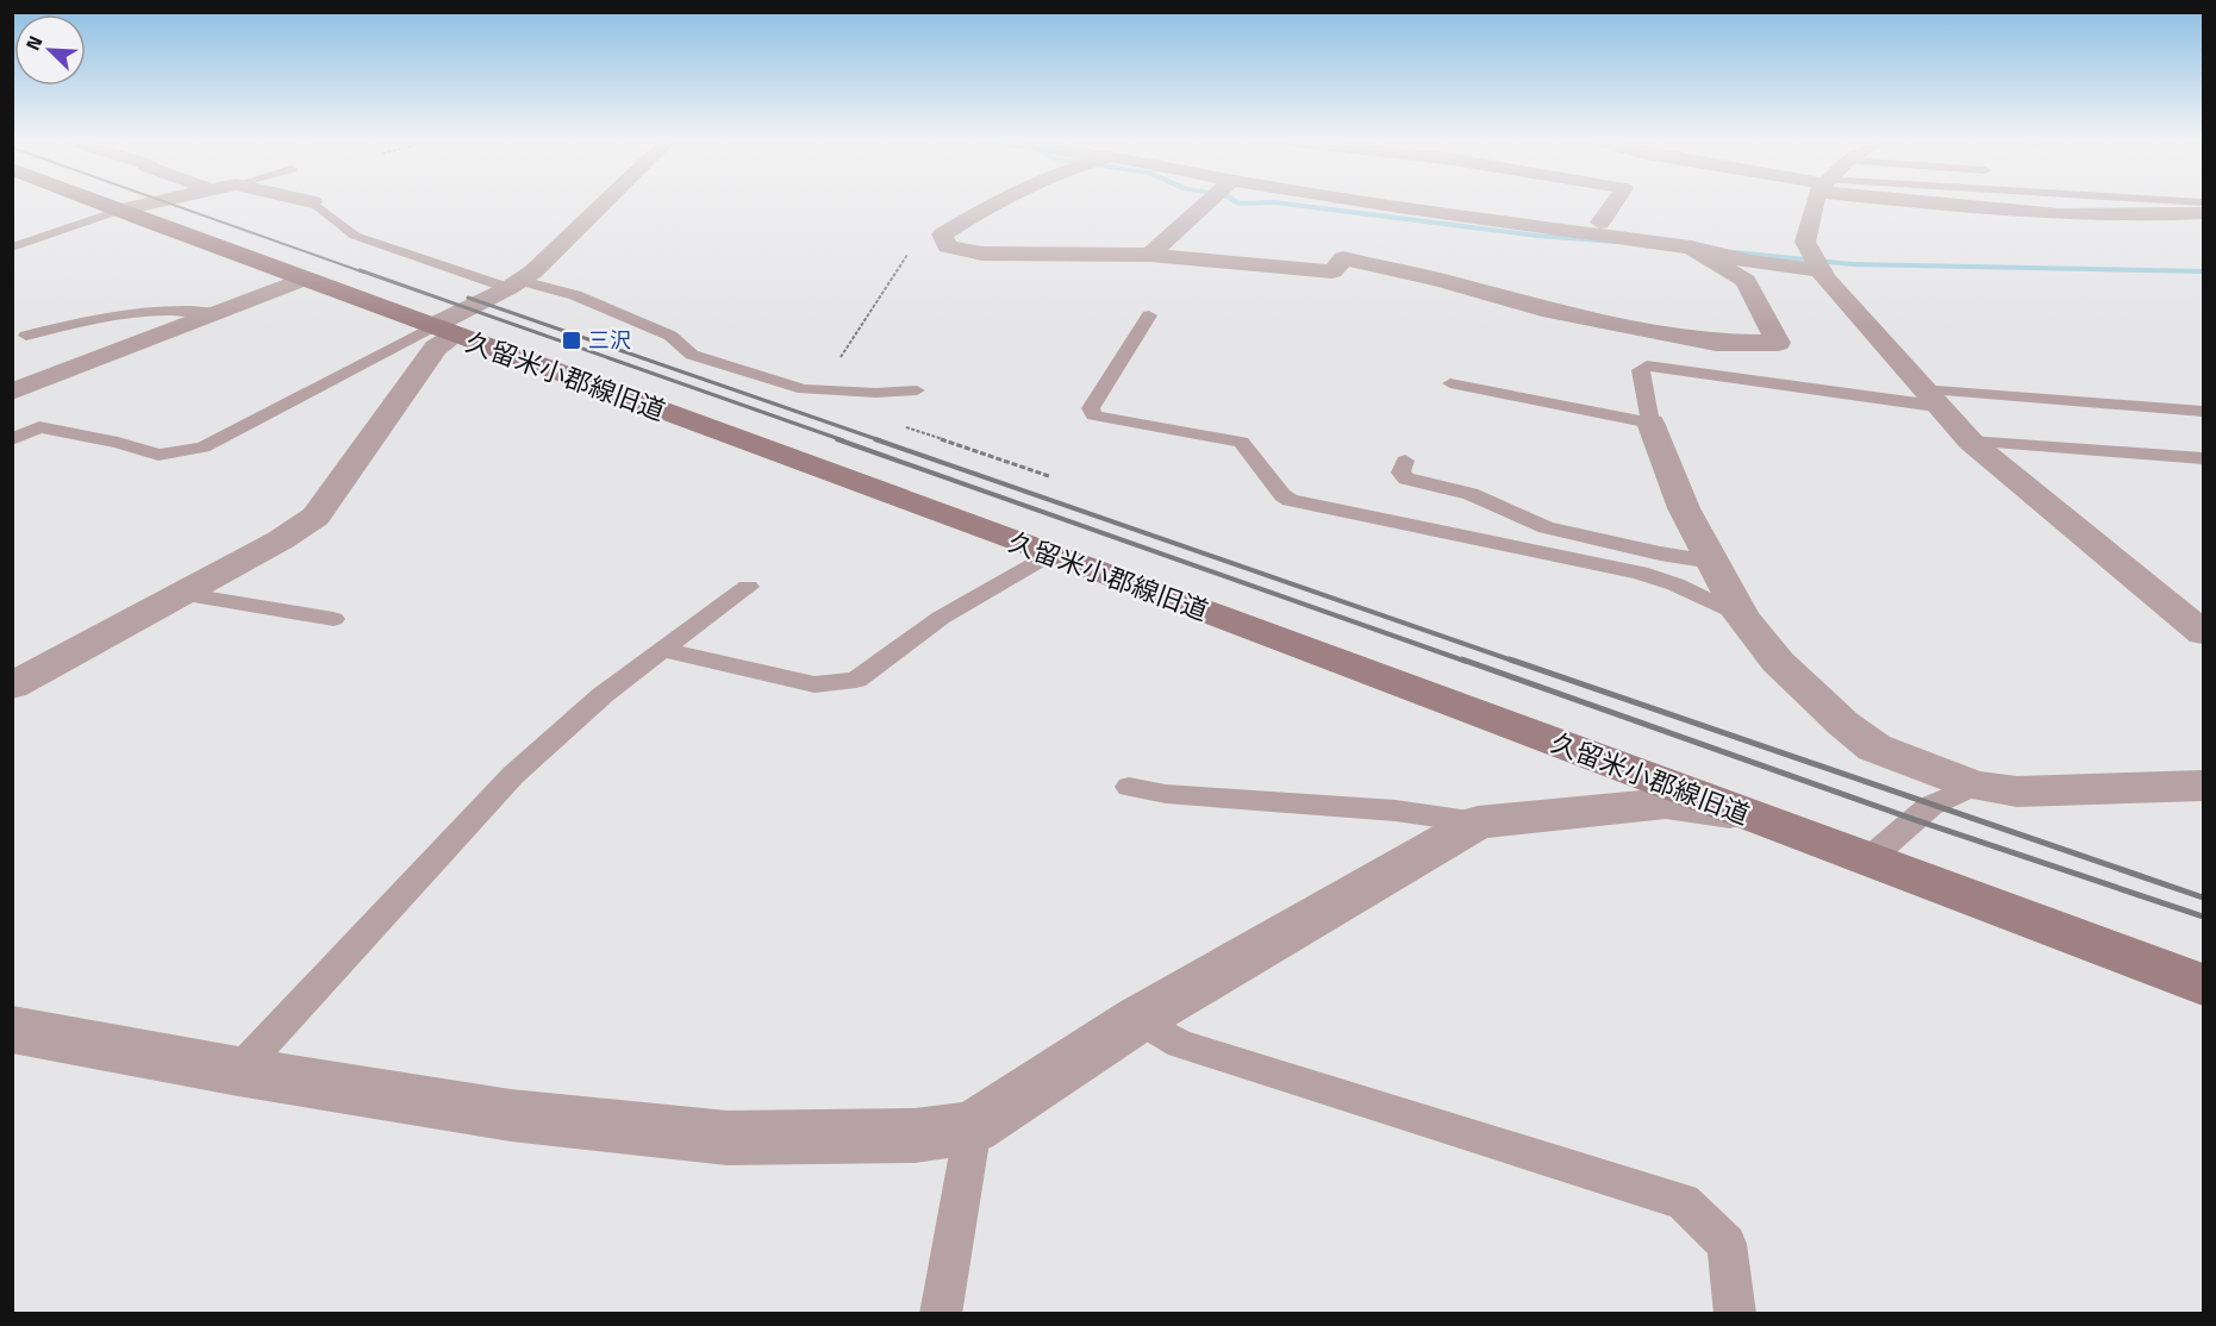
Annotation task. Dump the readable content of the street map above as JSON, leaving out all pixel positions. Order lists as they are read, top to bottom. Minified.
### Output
{"streets":{"street":["久留米小郡線旧道"]},"places":{"transit":["三沢"]},"north":"top left"}
